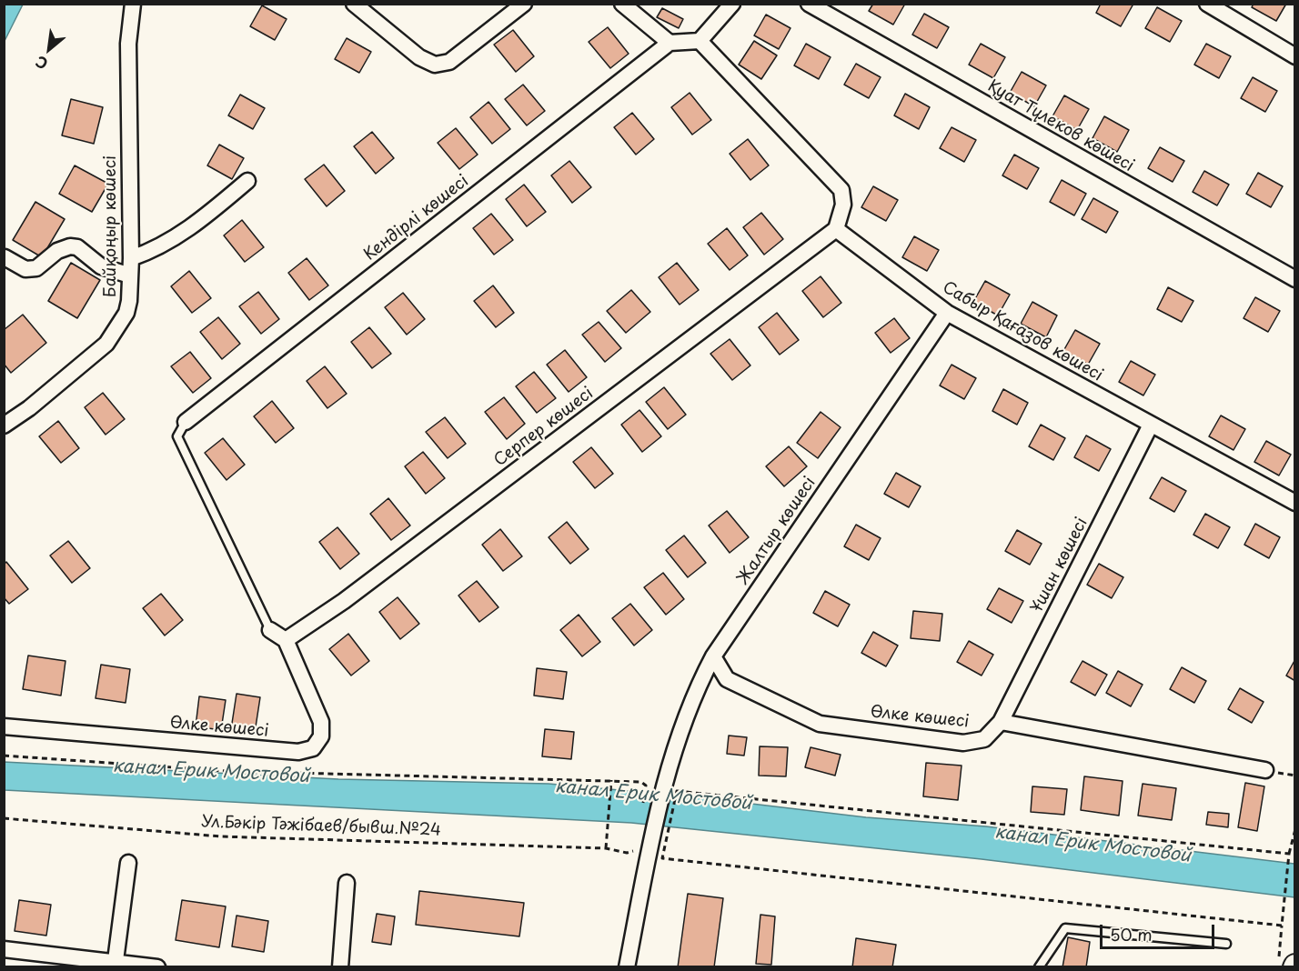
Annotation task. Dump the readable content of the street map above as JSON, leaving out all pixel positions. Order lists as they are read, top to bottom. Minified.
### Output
{"streets":{"street":["Қуат Түлеков көшесі","Кендірлі көшесі","Байқоңыр көшесi","Сабыр Қағазов көшесі","Серпер көшесі","Жалтыр көшесі","Ұшан көшесі","Өлке көшесі"],"path":["Ул.Бәкір Тәжібаев/бывш.№24"]},"crossings":[["Сабыр Қағазов көшесі","Серпер көшесі"],["Сабыр Қағазов көшесі","Жалтыр көшесі"],["Сабыр Қағазов көшесі","Ұшан көшесі"],["Серпер көшесі","Өлке көшесі"],["Жалтыр көшесі","Өлке көшесі"],["Ұшан көшесі","Өлке көшесі"]],"water":["канал Ерик Мостовой"],"scale_bar":"50 m","north":"bottom left"}
